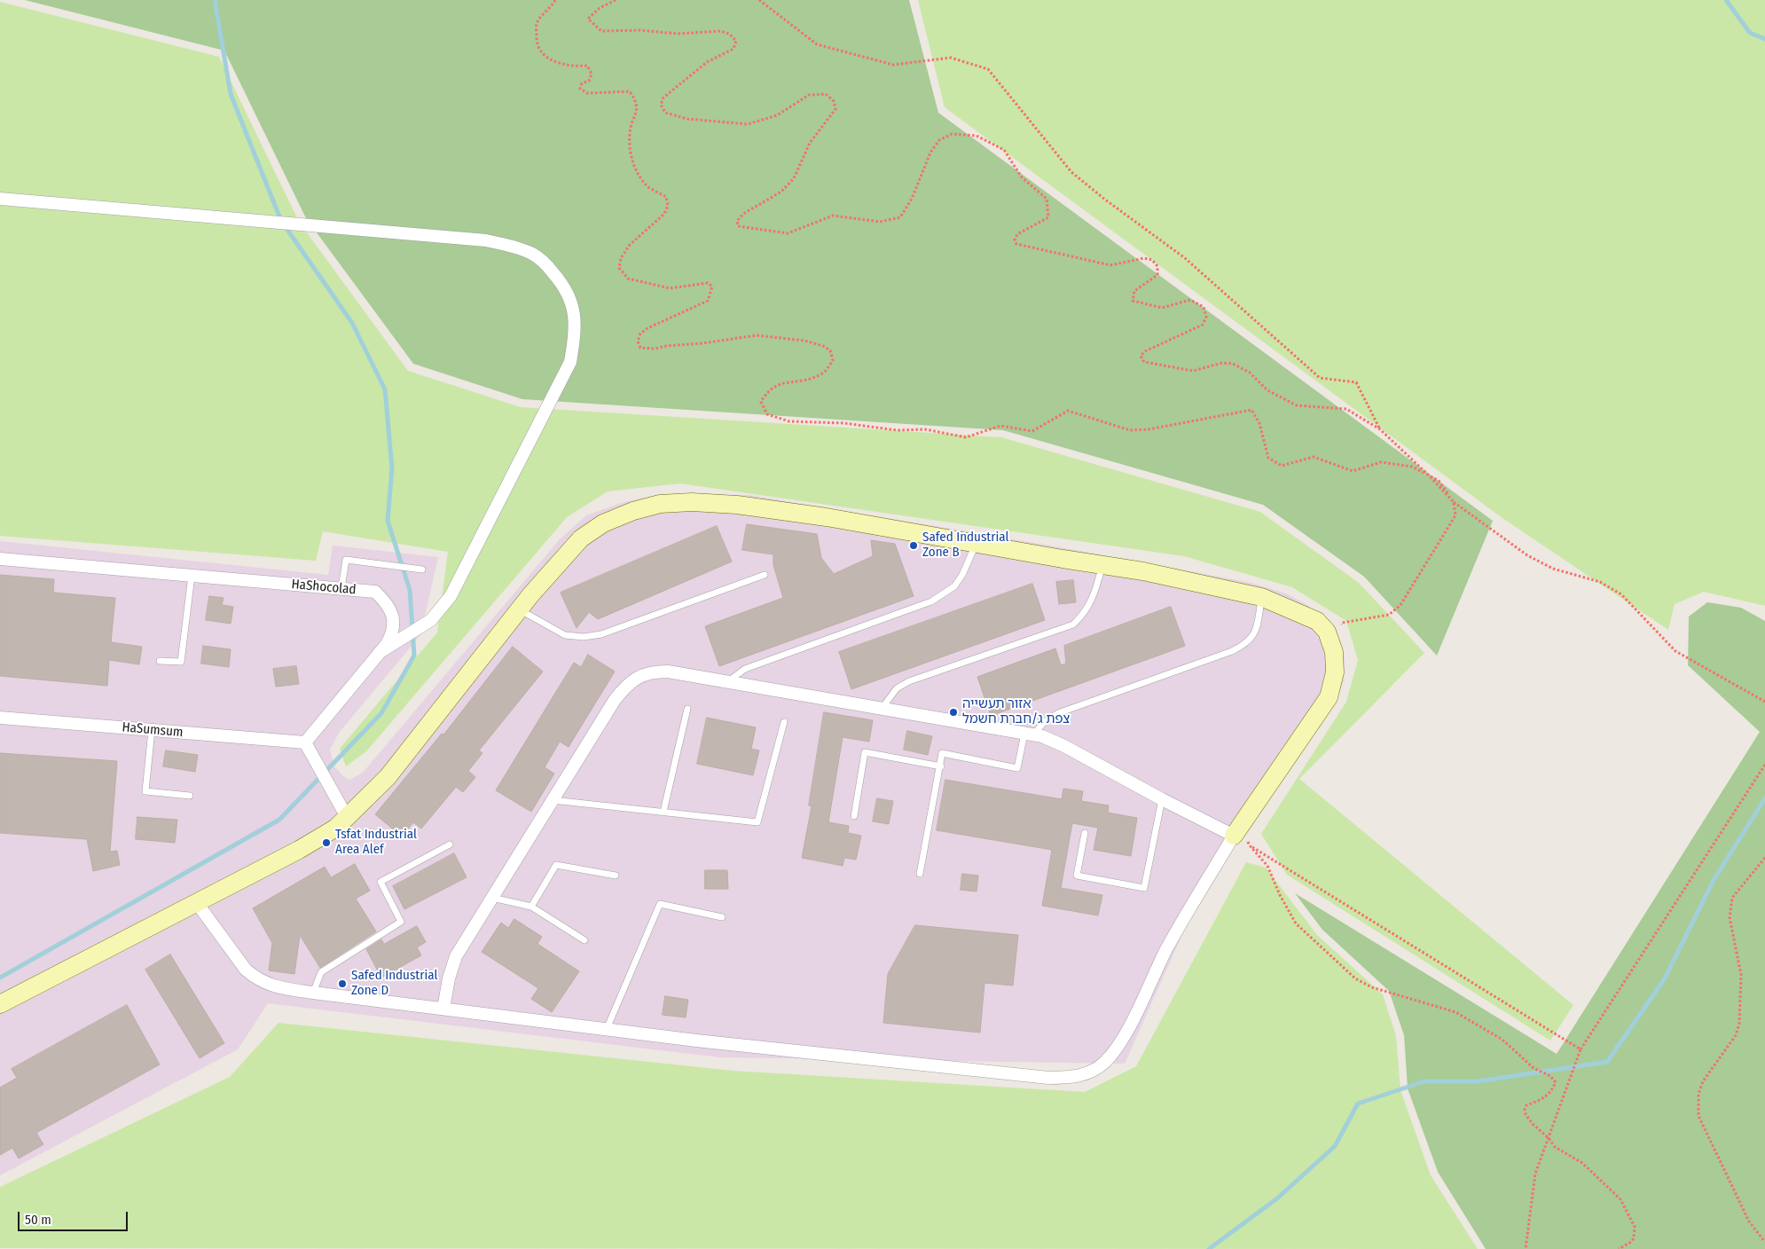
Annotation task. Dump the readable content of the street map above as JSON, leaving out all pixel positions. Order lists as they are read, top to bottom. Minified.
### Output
{"streets":{"street":["HaShocolad","HaSumsum"]},"crossings":[["HaShocolad","HaSumsum"]],"places":["Safed Industrial Zone B","אזור תעשייה צפת ג/חברת חשמל","Tsfat Industrial Area Alef","Safed Industrial Zone D"],"scale_bar":"50 m"}
